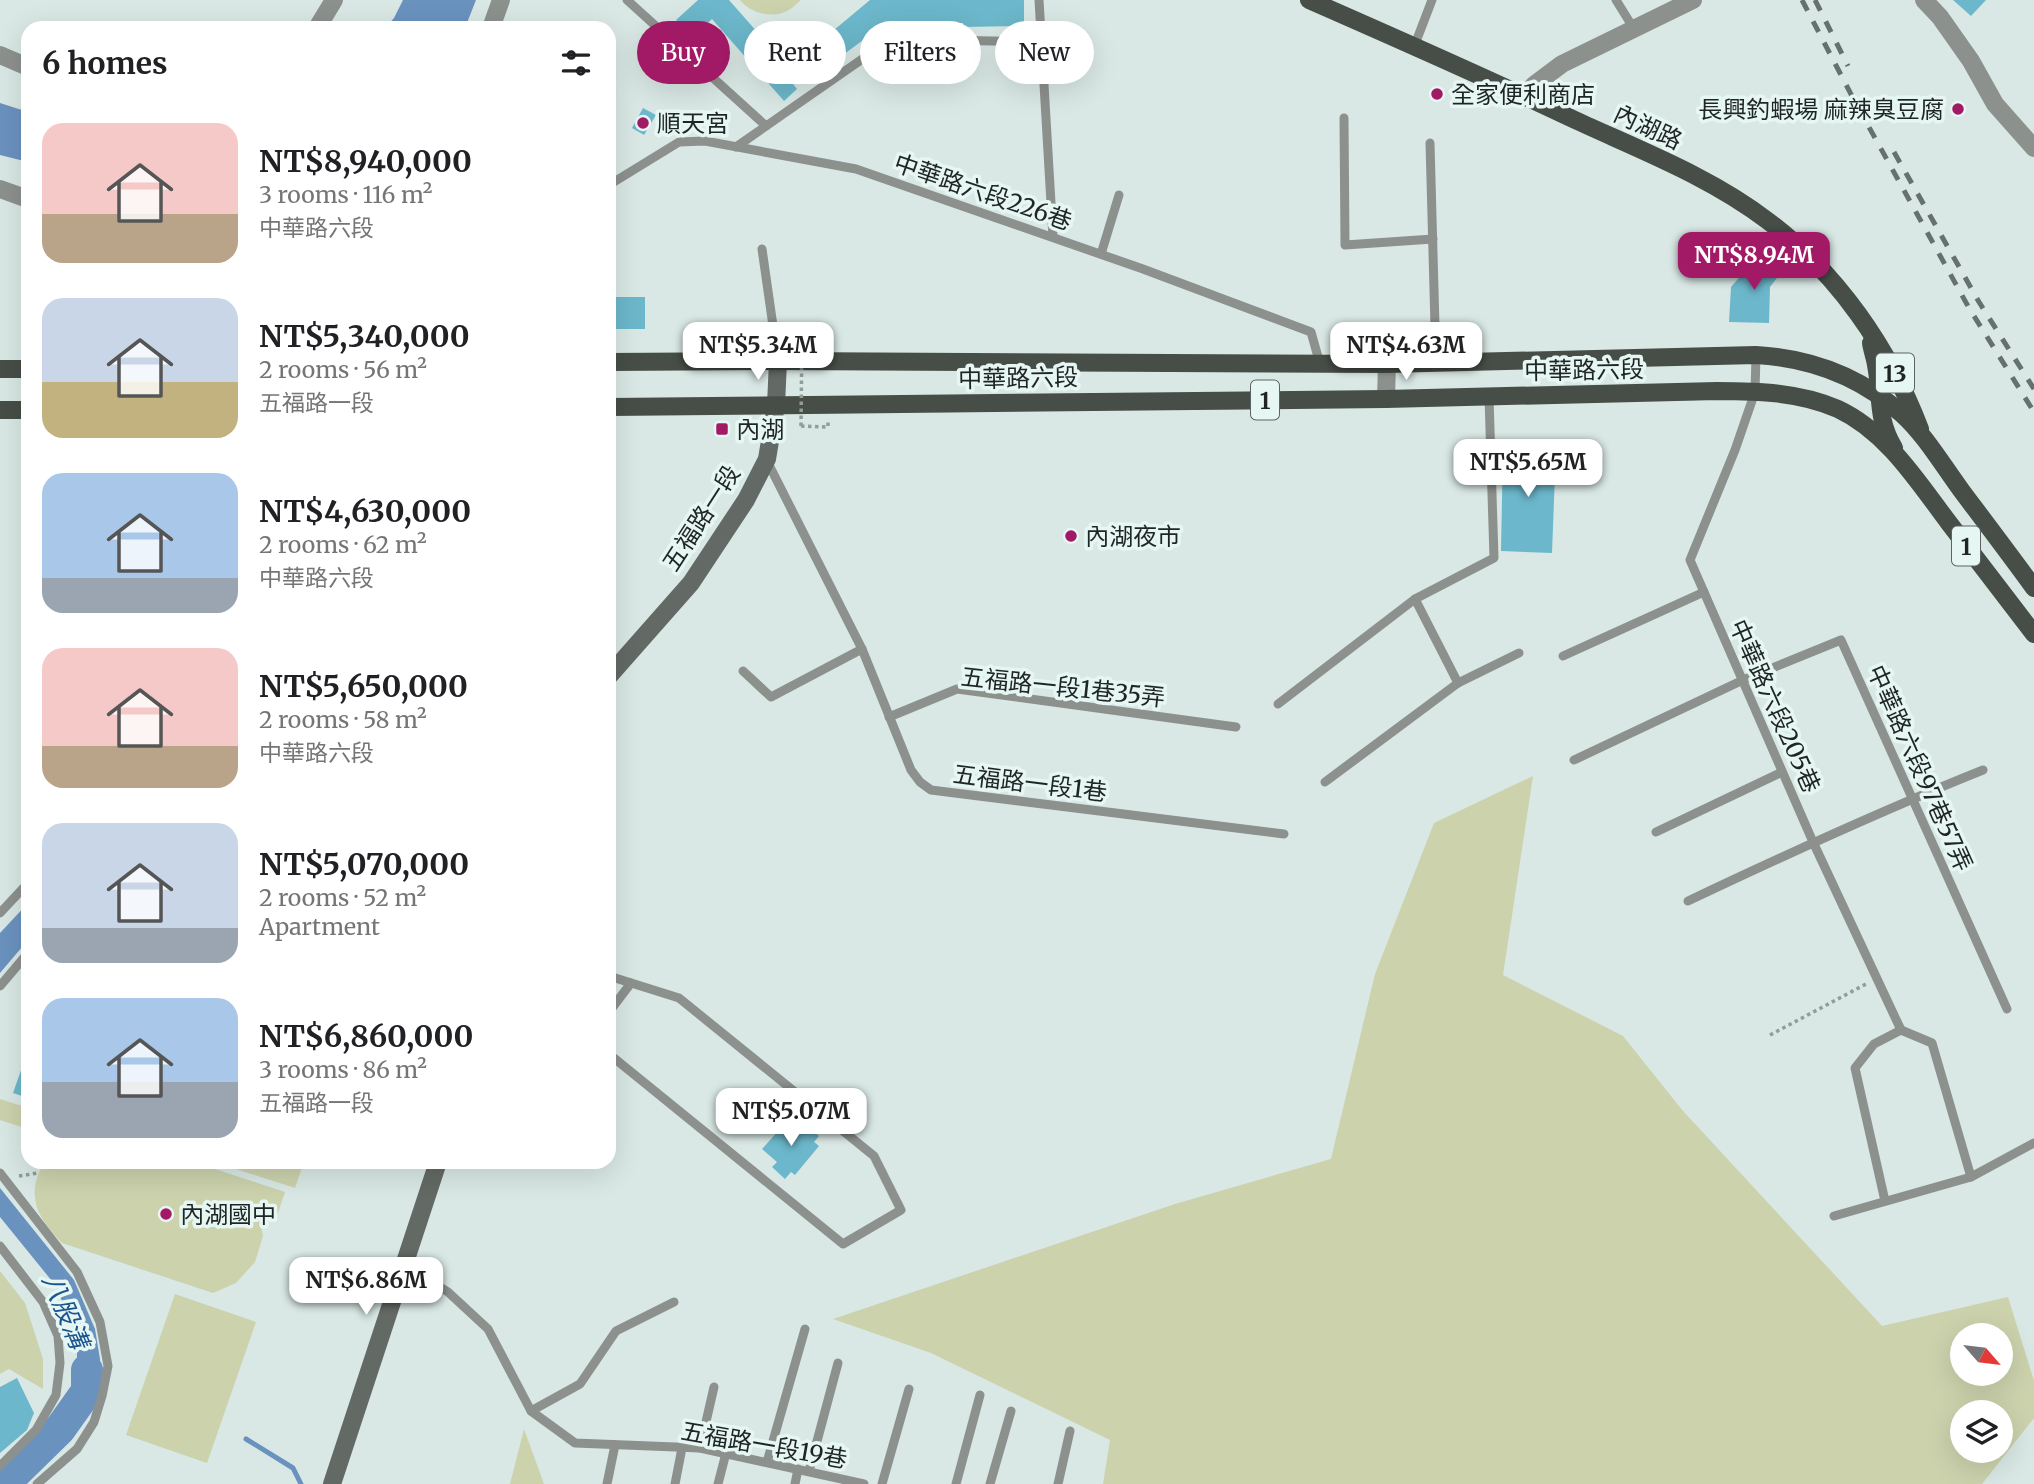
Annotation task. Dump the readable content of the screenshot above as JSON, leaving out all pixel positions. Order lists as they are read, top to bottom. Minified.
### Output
{"streets":{"main road":["內湖路","中華路六段","13","1","五福路一段"],"lane":["中華路六段226巷","五福路一段1巷35弄","中華路六段205巷","中華路六段97巷57弄","五福路一段1巷","五福路一段19巷"]},"crossings":[["內湖路","中華路六段"],["中華路六段226巷","中華路六段"],["中華路六段","五福路一段"],["中華路六段","中華路六段205巷"],["五福路一段","五福路一段1巷"],["五福路一段1巷35弄","五福路一段1巷"],["中華路六段205巷","中華路六段97巷57弄"]],"water":["八股溝"],"places":{"other":["全家便利商店","長興釣蝦場 麻辣臭豆腐","順天宮","內湖夜市","內湖國中"],"transit":["內湖"]},"north":"bottom right","page":{"chip":["Buy","Rent","Filters","New"],"heading":"6 homes","list":[{"name":"NT$8,940,000","note":"3 rooms · 116 m² · 中華路六段"},{"name":"NT$5,340,000","note":"2 rooms · 56 m² · 五福路一段"},{"name":"NT$4,630,000","note":"2 rooms · 62 m² · 中華路六段"},{"name":"NT$5,650,000","note":"2 rooms · 58 m² · 中華路六段"},{"name":"NT$5,070,000","note":"2 rooms · 52 m² · Apartment"},{"name":"NT$6,860,000","note":"3 rooms · 86 m² · 五福路一段"}],"price":["NT$8.94M","NT$5.34M","NT$4.63M","NT$5.65M","NT$5.07M","NT$6.86M"]}}
